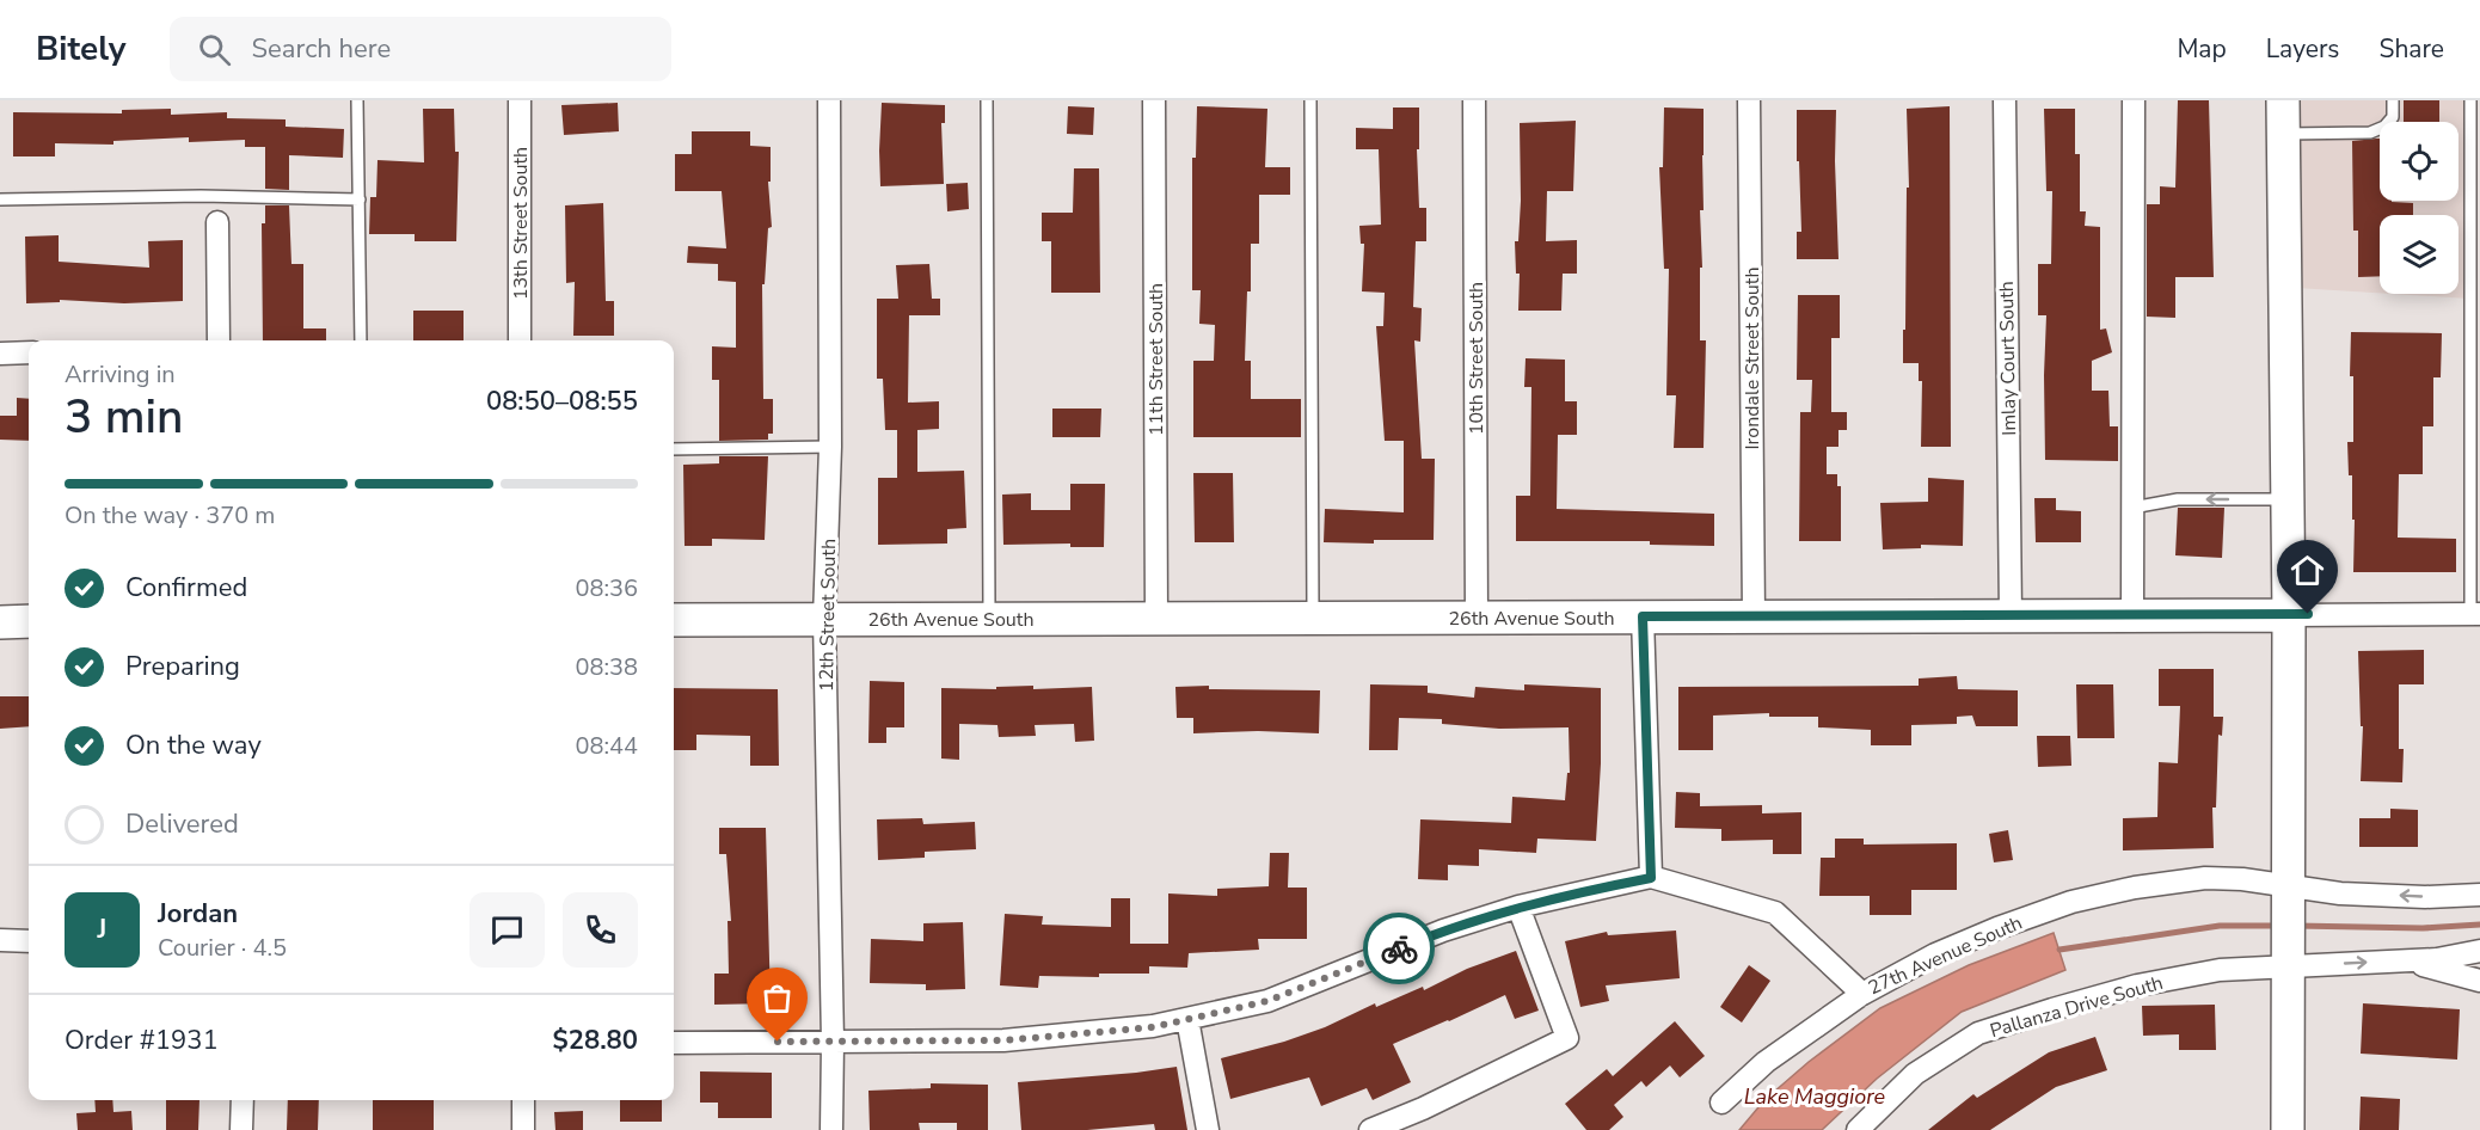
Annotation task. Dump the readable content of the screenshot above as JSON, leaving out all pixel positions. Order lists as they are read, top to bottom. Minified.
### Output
{"streets":{"street":["13th Street South","10th Street South","Irondale Street South","Imlay Court South","11th Street South","12th Street South","26th Avenue South","27th Avenue South","Pallanza Drive South"]},"crossings":[["10th Street South","26th Avenue South"],["Irondale Street South","26th Avenue South"],["Imlay Court South","26th Avenue South"],["11th Street South","26th Avenue South"],["12th Street South","26th Avenue South"],["12th Street South","27th Avenue South"],["27th Avenue South","Pallanza Drive South"]],"water":["Lake Maggiore"],"page":{"header":"Bitely","search":"Search here","nav":["Map","Layers","Share"],"heading":["3 min","Arriving in","08:50–08:55"],"panel":["Jordan","Courier · 4.5","Order #1931","$28.80"],"bar":"On the way · 370 m","list":[["Confirmed","08:36"],["Preparing","08:38"],["On the way","08:44"],"Delivered"],"round":"J"}}
